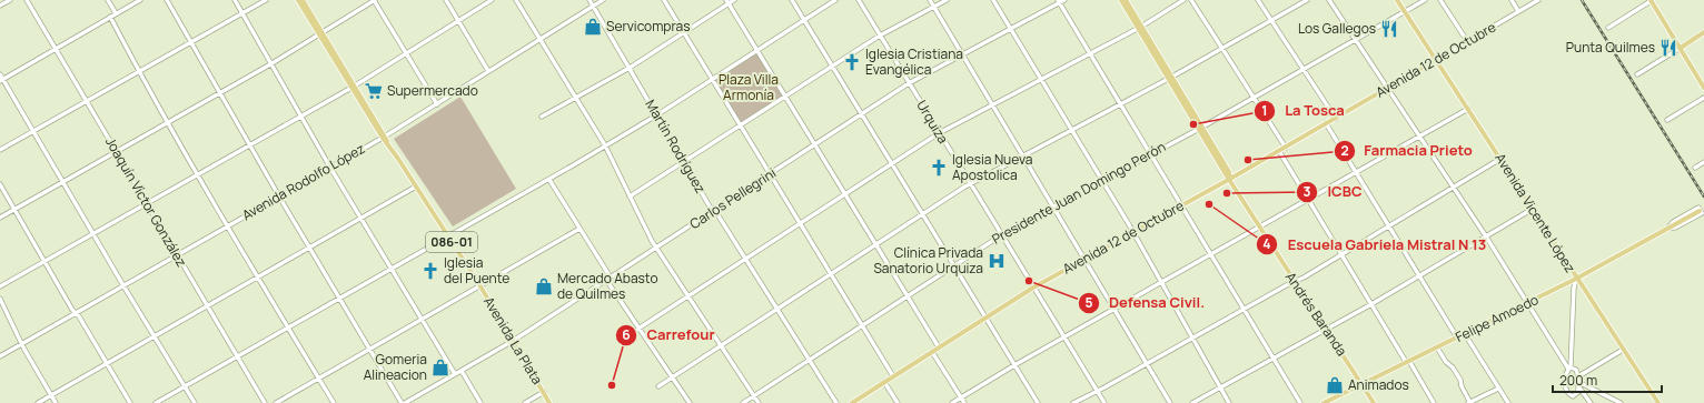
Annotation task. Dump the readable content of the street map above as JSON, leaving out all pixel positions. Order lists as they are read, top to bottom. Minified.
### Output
{"streets":{"main road":["Avenida 12 de Octubre","Avenida Vicente López","086-01","Andrés Baranda","Felipe Amoedo","Avenida La Plata"],"street":["Urquiza","Martín Rodríguez","Avenida Rodolfo López","Presidente Juan Domingo Perón","Carlos Pellegrini","Joaquín Víctor González"]},"crossings":[["Avenida 12 de Octubre","Urquiza"],["Avenida 12 de Octubre","Avenida Vicente López"],["Avenida 12 de Octubre","Andrés Baranda"],["Urquiza","Presidente Juan Domingo Perón"],["Urquiza","Carlos Pellegrini"],["Martín Rodríguez","Avenida Rodolfo López"],["Martín Rodríguez","Presidente Juan Domingo Perón"],["Martín Rodríguez","Carlos Pellegrini"],["Avenida Rodolfo López","Joaquín Víctor González"],["Avenida Rodolfo López","Avenida La Plata"],["Presidente Juan Domingo Perón","Avenida Vicente López"],["Presidente Juan Domingo Perón","Andrés Baranda"],["Carlos Pellegrini","Avenida La Plata"],["Avenida Vicente López","Felipe Amoedo"],["Andrés Baranda","Felipe Amoedo"]],"parks":["Plaza Villa Armonía"],"places":{"shop":["Servicompras","Mercado Abasto de Quilmes","Gomeria Alineacion","Animados"],"restaurant":["Los Gallegos","Punta Quilmes"],"church":["Iglesia Cristiana Evangélica","Iglesia Nueva Apostolica","Iglesia del Puente"],"supermarket":["Supermercado"],"other":["La Tosca","Farmacia Prieto","ICBC","Escuela Gabriela Mistral N 13","Defensa Civil.","Carrefour"],"hospital":["Clínica Privada Sanatorio Urquiza"]},"scale_bar":"200 m"}
